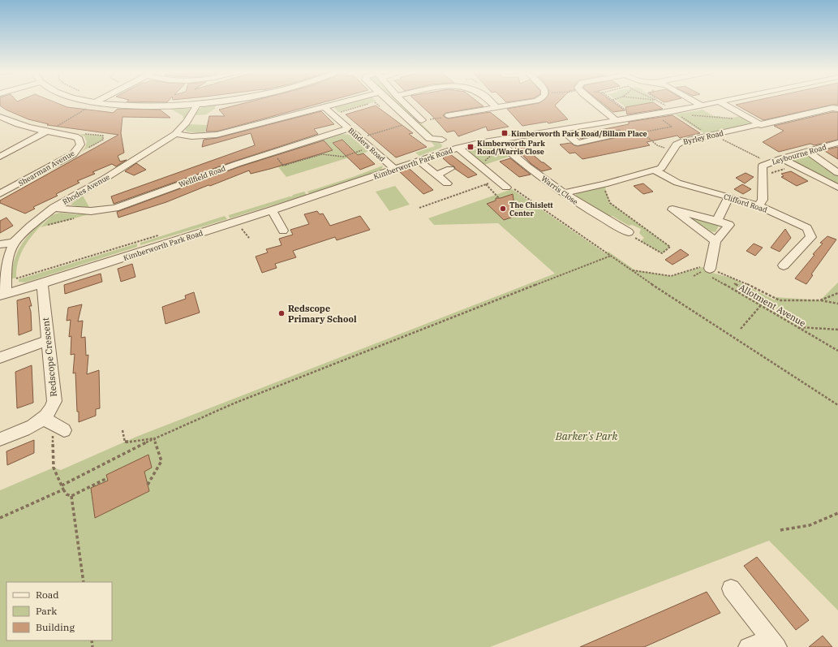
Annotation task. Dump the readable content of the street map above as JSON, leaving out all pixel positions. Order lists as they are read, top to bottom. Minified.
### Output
{"streets":{"street":["Byrley Road","Binders Road","Leybourne Road","Kimberworth Park Road","Shearman Avenue","Wellfield Road","Rhodes Avenue","Warris Close","Clifford Road","Redscope Crescent"],"path":["Allotment Avenue"]},"crossings":[["Byrley Road","Warris Close"],["Byrley Road","Clifford Road"],["Binders Road","Kimberworth Park Road"],["Binders Road","Wellfield Road"],["Leybourne Road","Clifford Road"],["Kimberworth Park Road","Rhodes Avenue"],["Kimberworth Park Road","Warris Close"],["Kimberworth Park Road","Redscope Crescent"],["Wellfield Road","Rhodes Avenue"]],"parks":["Barker's Park"],"places":{"transit":["Kimberworth Park Road/Billam Place","Kimberworth Park Road/Warris Close"],"other":["The Chislett Center","Redscope Primary School"]},"legend":["Road","Park","Building"]}
